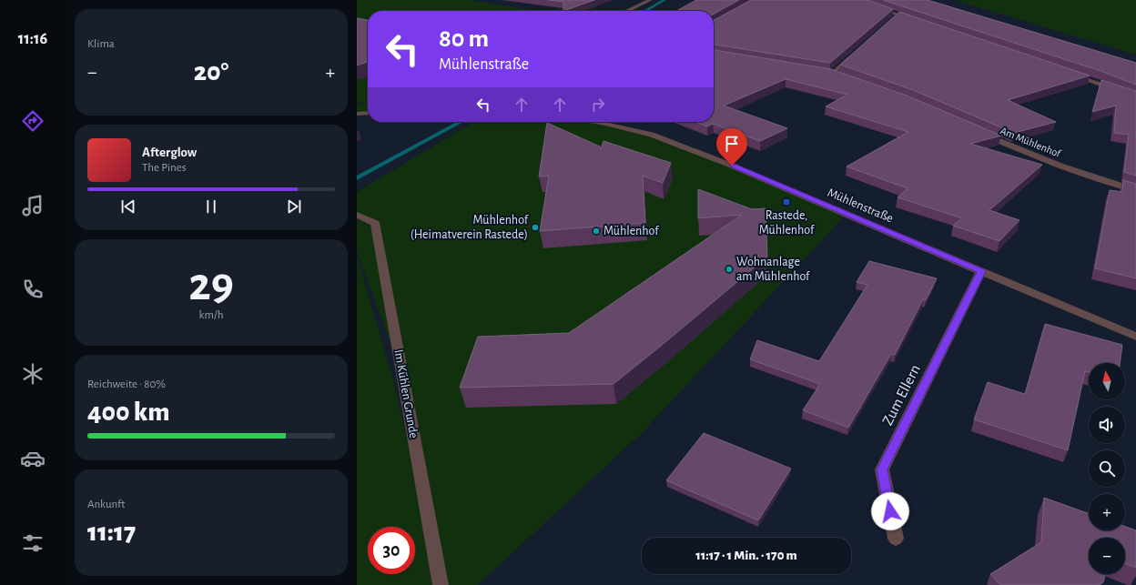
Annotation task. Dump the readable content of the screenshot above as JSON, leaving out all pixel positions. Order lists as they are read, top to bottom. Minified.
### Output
{"streets":{"street":["Am Mühlenhof","Mühlenstraße","Im Kühlen Grunde","Zum Ellern"]},"crossings":[["Mühlenstraße","Zum Ellern"]],"places":{"transit":["Rastede, Mühlenhof"],"other":["Mühlenhof (Heimatverein Rastede)","Mühlenhof","Wohnanlage am Mühlenhof"]},"north":"top","page":{"tabs":"11:16","tile":["Klima",["29","km/h"],["Reichweite · 80%","400 km"],["Ankunft","11:17"]],"turn":["80 m","Mühlenstraße"],"heat":["−","20°","+"],"song":["Afterglow","The Pines"],"map_buttons":["+","−"],"limit":"30","trip":"11:17 · 1 Min. · 170 m"}}
